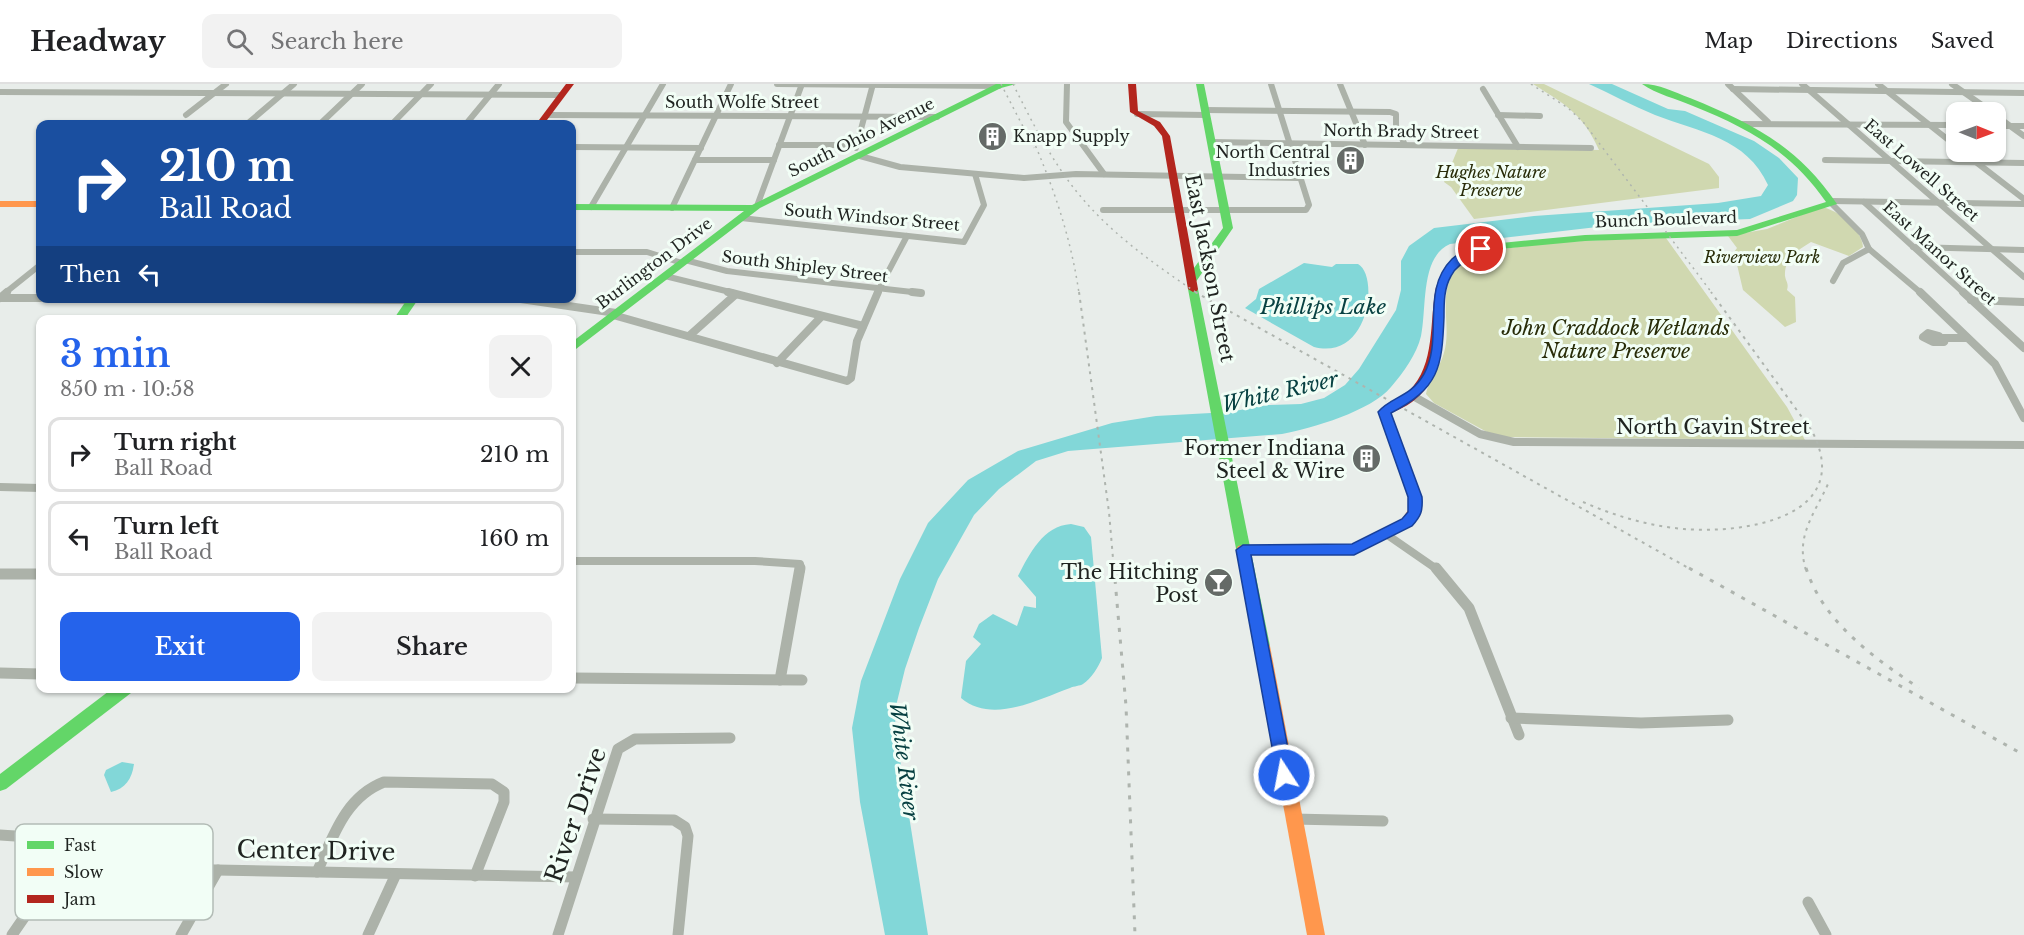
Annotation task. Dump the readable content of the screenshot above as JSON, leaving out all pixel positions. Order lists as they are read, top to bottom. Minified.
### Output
{"streets":{"street":["South Wolfe Street","North Brady Street","South Ohio Avenue","East Lowell Street","South Windsor Street","Bunch Boulevard","East Manor Street","Burlington Drive","South Shipley Street","East Jackson Street","North Gavin Street","River Drive","Center Drive"]},"crossings":[["South Wolfe Street","South Ohio Avenue"],["South Ohio Avenue","Burlington Drive"],["South Windsor Street","Burlington Drive"],["Bunch Boulevard","North Gavin Street"],["Burlington Drive","South Shipley Street"],["River Drive","Center Drive"]],"water":["Phillips Lake","White River"],"parks":["Hughes Nature Preserve","Riverview Park","John Craddock Wetlands Nature Preserve"],"places":{"building":["Knapp Supply","North Central Industries","Former Indiana Steel & Wire"],"bar":["The Hitching Post"]},"legend":["Fast","Slow","Jam"],"north":"right","page":{"header":"Headway","search":"Search here","nav":["Map","Directions","Saved"],"turn":["210 m","Ball Road"],"then":"Then","heading":["3 min","850 m · 10:58"],"list":[{"name":"Turn right","note":"Ball Road","value":"210 m"},{"name":"Turn left","note":"Ball Road","value":"160 m"}],"buttons":["Exit","Share"]}}
